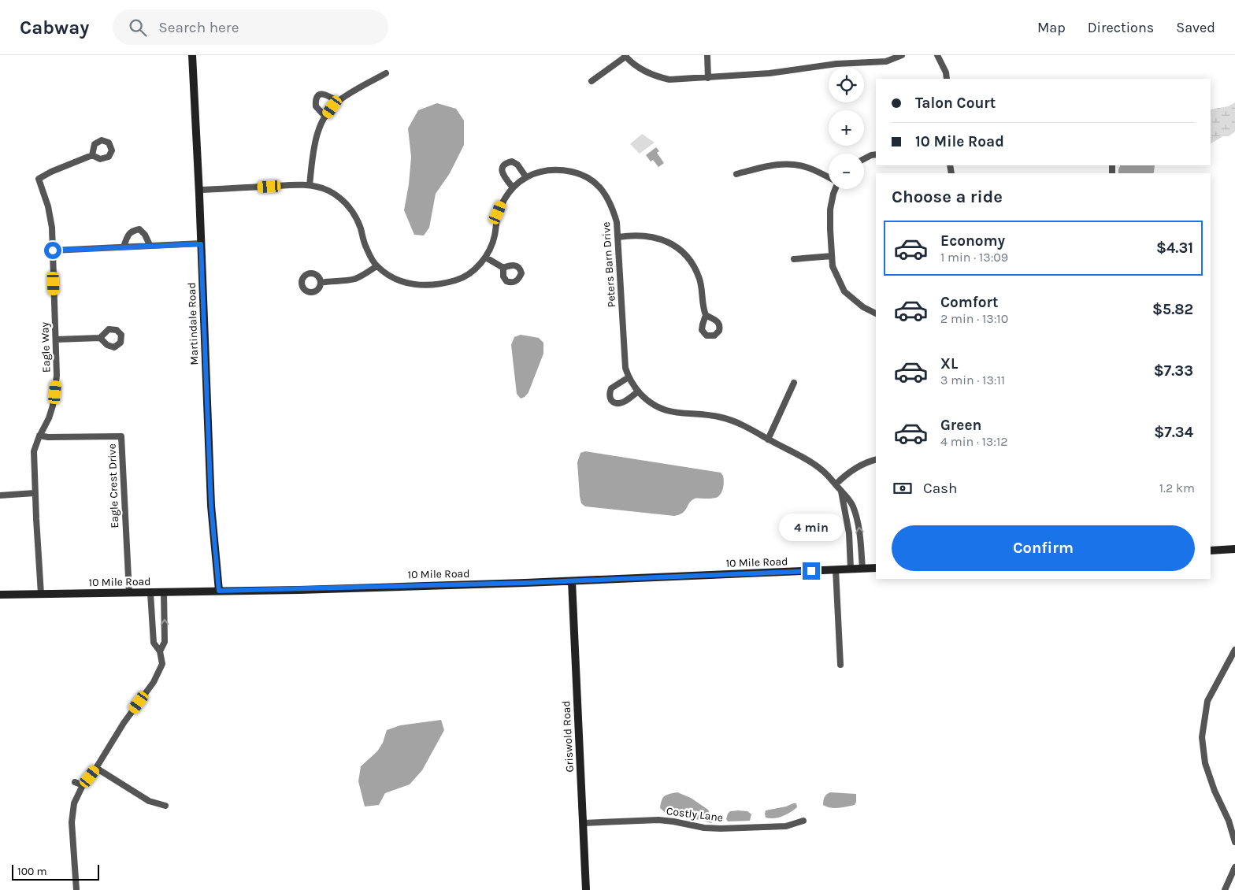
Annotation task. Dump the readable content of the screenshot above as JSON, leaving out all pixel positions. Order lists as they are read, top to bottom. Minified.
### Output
{"streets":{"main road":["Martindale Road","10 Mile Road","Griswold Road"],"street":["Peters Barn Drive","Eagle Way","Eagle Crest Drive","Costly Lane"]},"crossings":[["Peters Barn Drive","Martindale Road"],["Peters Barn Drive","10 Mile Road"],["Martindale Road","10 Mile Road"],["Eagle Way","Eagle Crest Drive"],["Eagle Way","10 Mile Road"],["Eagle Crest Drive","10 Mile Road"],["10 Mile Road","Griswold Road"],["Griswold Road","Costly Lane"]],"scale_bar":"100 m","page":{"header":"Cabway","search":"Search here","nav":["Map","Directions","Saved"],"map_buttons":["+","−"],"banner":["Talon Court","10 Mile Road"],"heading":"Choose a ride","list":[{"name":"Economy","note":"1 min · 13:09","value":"$4.31"},{"name":"Comfort","note":"2 min · 13:10","value":"$5.82"},{"name":"XL","note":"3 min · 13:11","value":"$7.33"},{"name":"Green","note":"4 min · 13:12","value":"$7.34"}],"pay":["Cash","1.2 km"],"bubble":"4 min","buttons":"Confirm","scale":"100 m"}}
